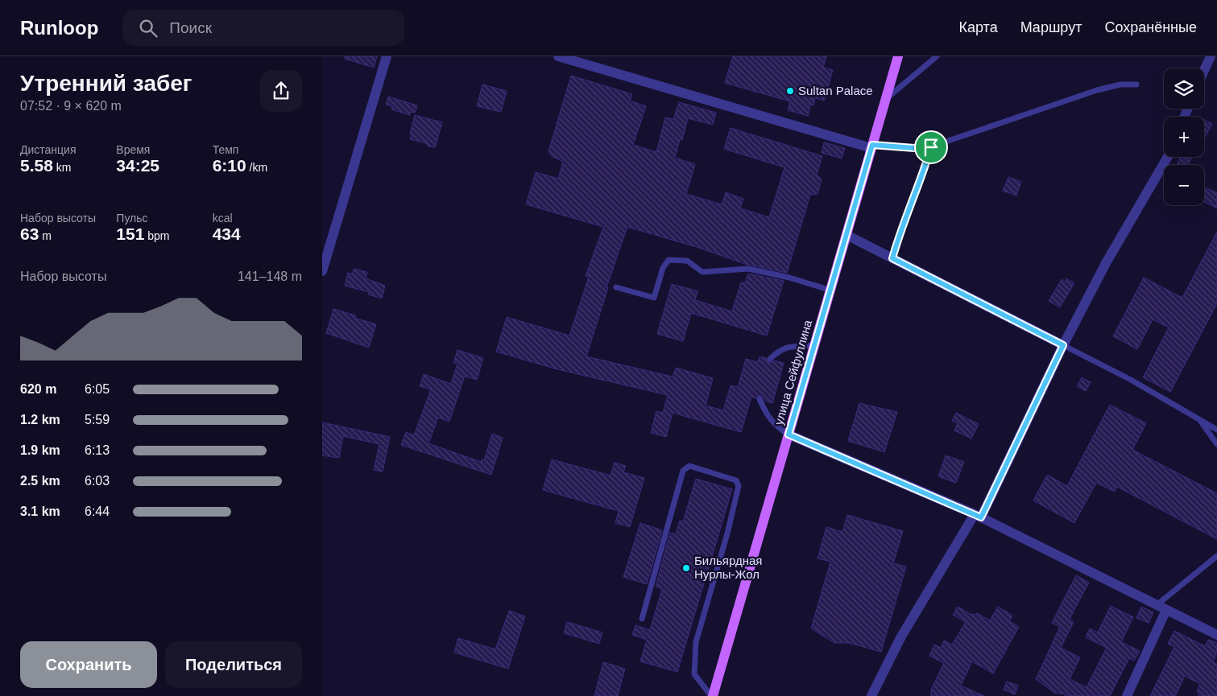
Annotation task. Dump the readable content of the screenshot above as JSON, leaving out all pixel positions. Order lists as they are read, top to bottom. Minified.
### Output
{"streets":{"main road":["улица Сейфуллина"]},"places":["Sultan Palace","Бильярдная Нурлы-Жол"],"page":{"header":"Runloop","search":"Поиск","nav":["Карта","Маршрут","Сохранённые"],"heading":["Утренний забег","07:52 · 9 × 620 m"],"map_buttons":["+","−"],"stats":[["Дистанция","5.58 km"],["Время","34:25"],["Темп","6:10 /km"],["Набор высоты","63 m"],["Пульс","151 bpm"],["kcal","434"]],"chart":["Набор высоты","141–148 m"],"list":[{"name":"620 m","note":"6:05"},{"name":"1.2 km","note":"5:59"},{"name":"1.9 km","note":"6:13"},{"name":"2.5 km","note":"6:03"},{"name":"3.1 km","note":"6:44"}],"buttons":["Сохранить","Поделиться"]}}
